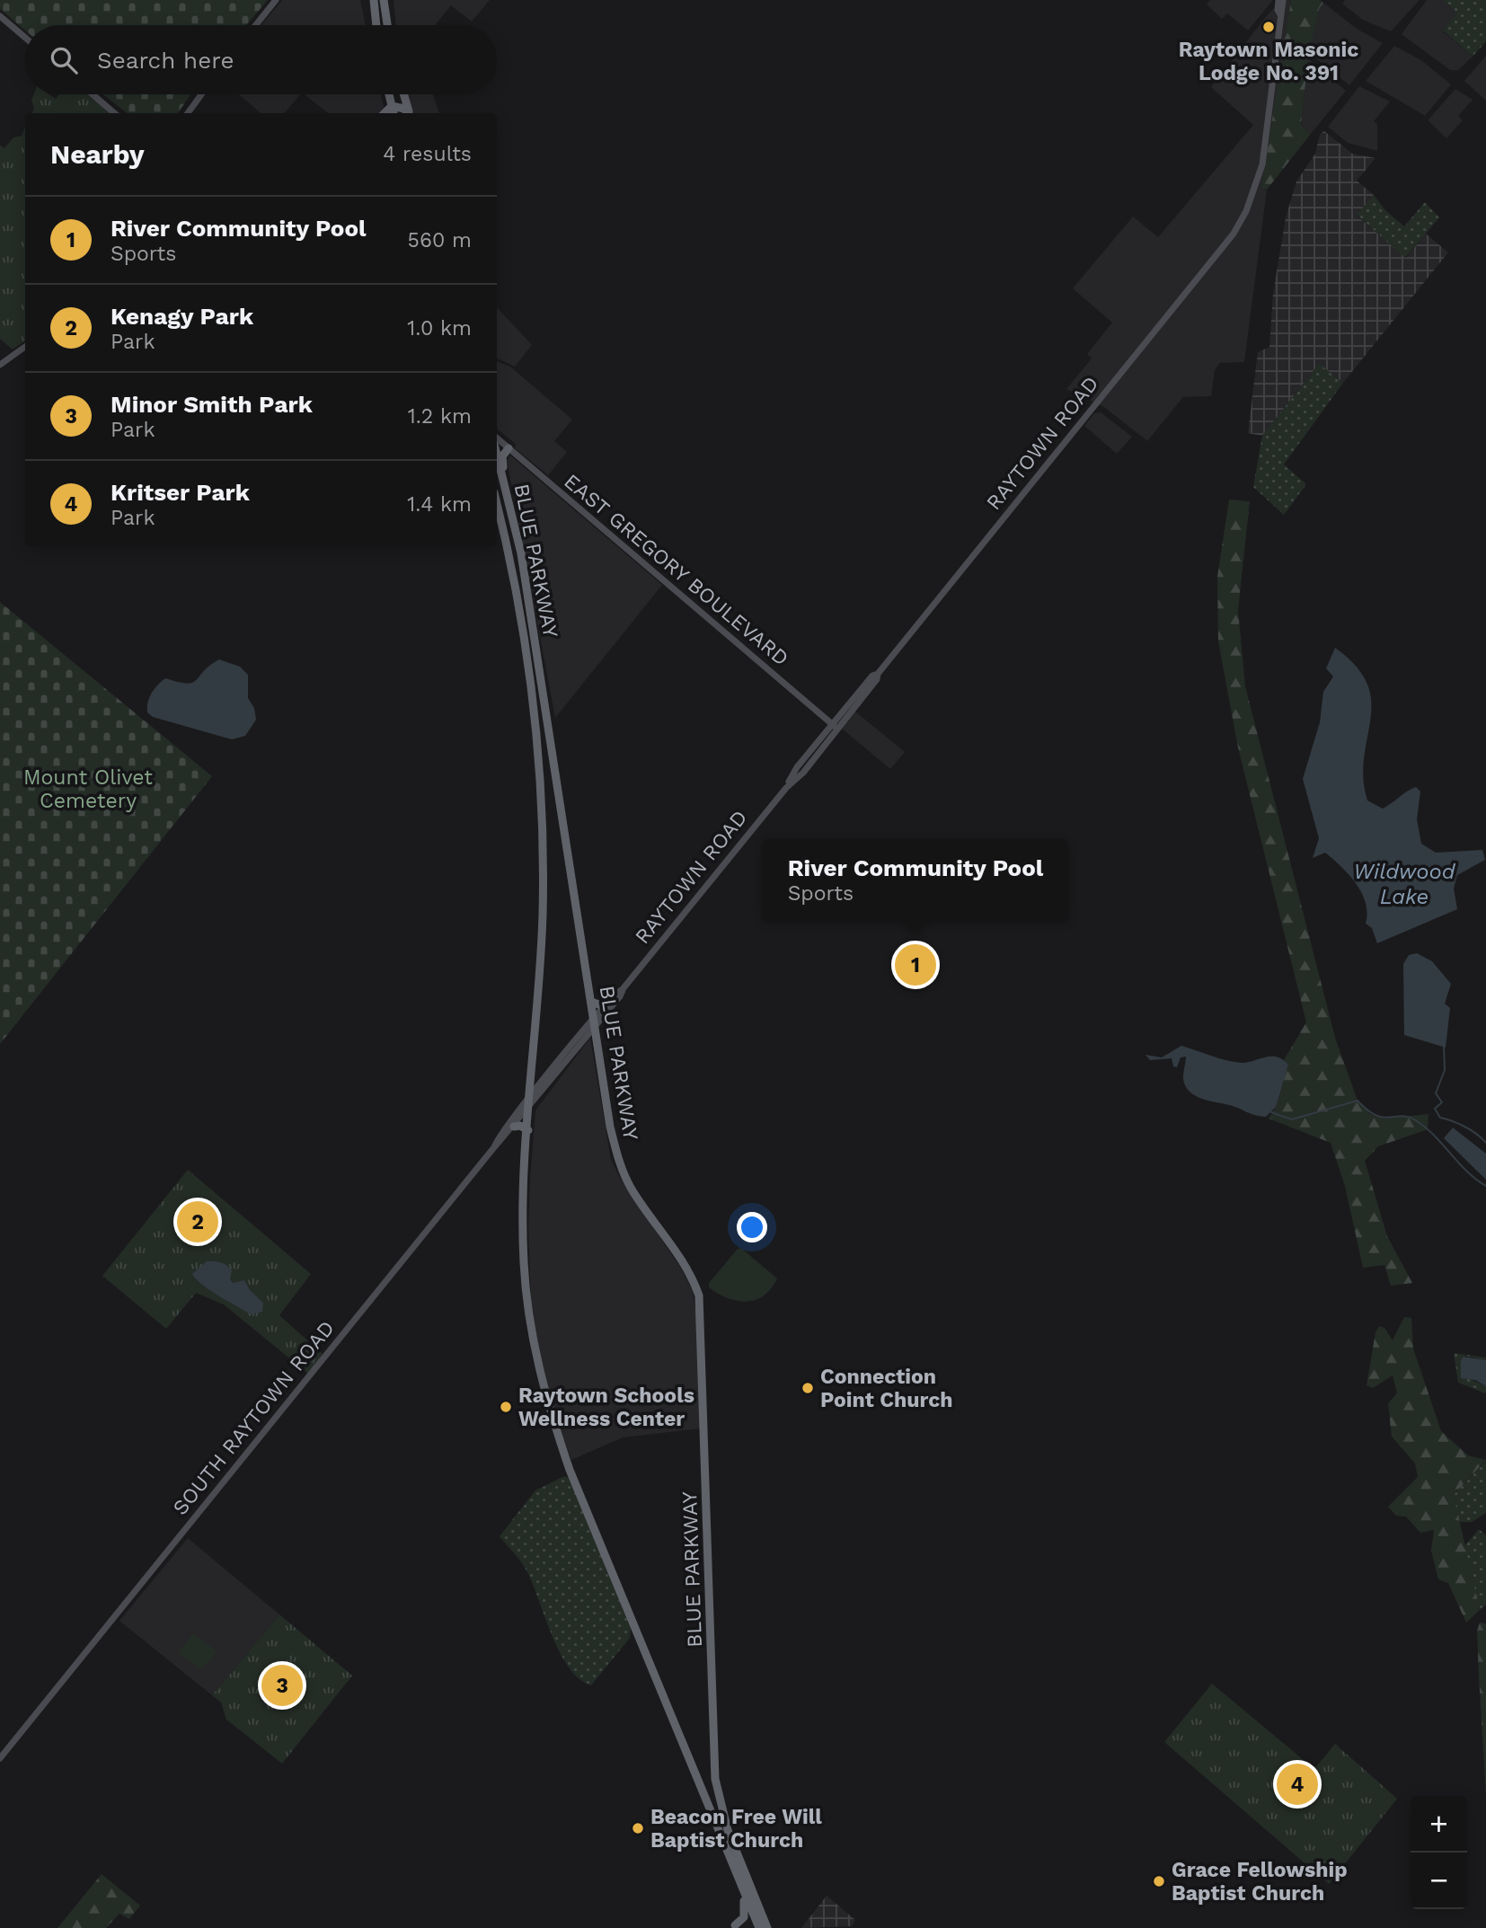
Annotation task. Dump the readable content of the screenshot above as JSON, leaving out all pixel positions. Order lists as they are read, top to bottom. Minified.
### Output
{"streets":{"highway":["BLUE PARKWAY"],"main road":["RAYTOWN ROAD","EAST GREGORY BOULEVARD","SOUTH RAYTOWN ROAD"]},"crossings":[["RAYTOWN ROAD","BLUE PARKWAY"],["RAYTOWN ROAD","EAST GREGORY BOULEVARD"],["RAYTOWN ROAD","SOUTH RAYTOWN ROAD"],["BLUE PARKWAY","SOUTH RAYTOWN ROAD"]],"water":["Wildwood Lake"],"parks":["Mount Olivet Cemetery"],"places":["Raytown Masonic Lodge No. 391","Connection Point Church","Raytown Schools Wellness Center","Beacon Free Will Baptist Church","Grace Fellowship Baptist Church"],"page":{"search":"Search here","heading":["Nearby","4 results"],"list":[{"mark":"1","name":"River Community Pool","note":"Sports","value":"560 m"},{"mark":"2","name":"Kenagy Park","note":"Park","value":"1.0 km"},{"mark":"3","name":"Minor Smith Park","note":"Park","value":"1.2 km"},{"mark":"4","name":"Kritser Park","note":"Park","value":"1.4 km"}],"popup":["River Community Pool","Sports"],"pins":["1","2","3","4"],"map_buttons":["+","−"]}}
